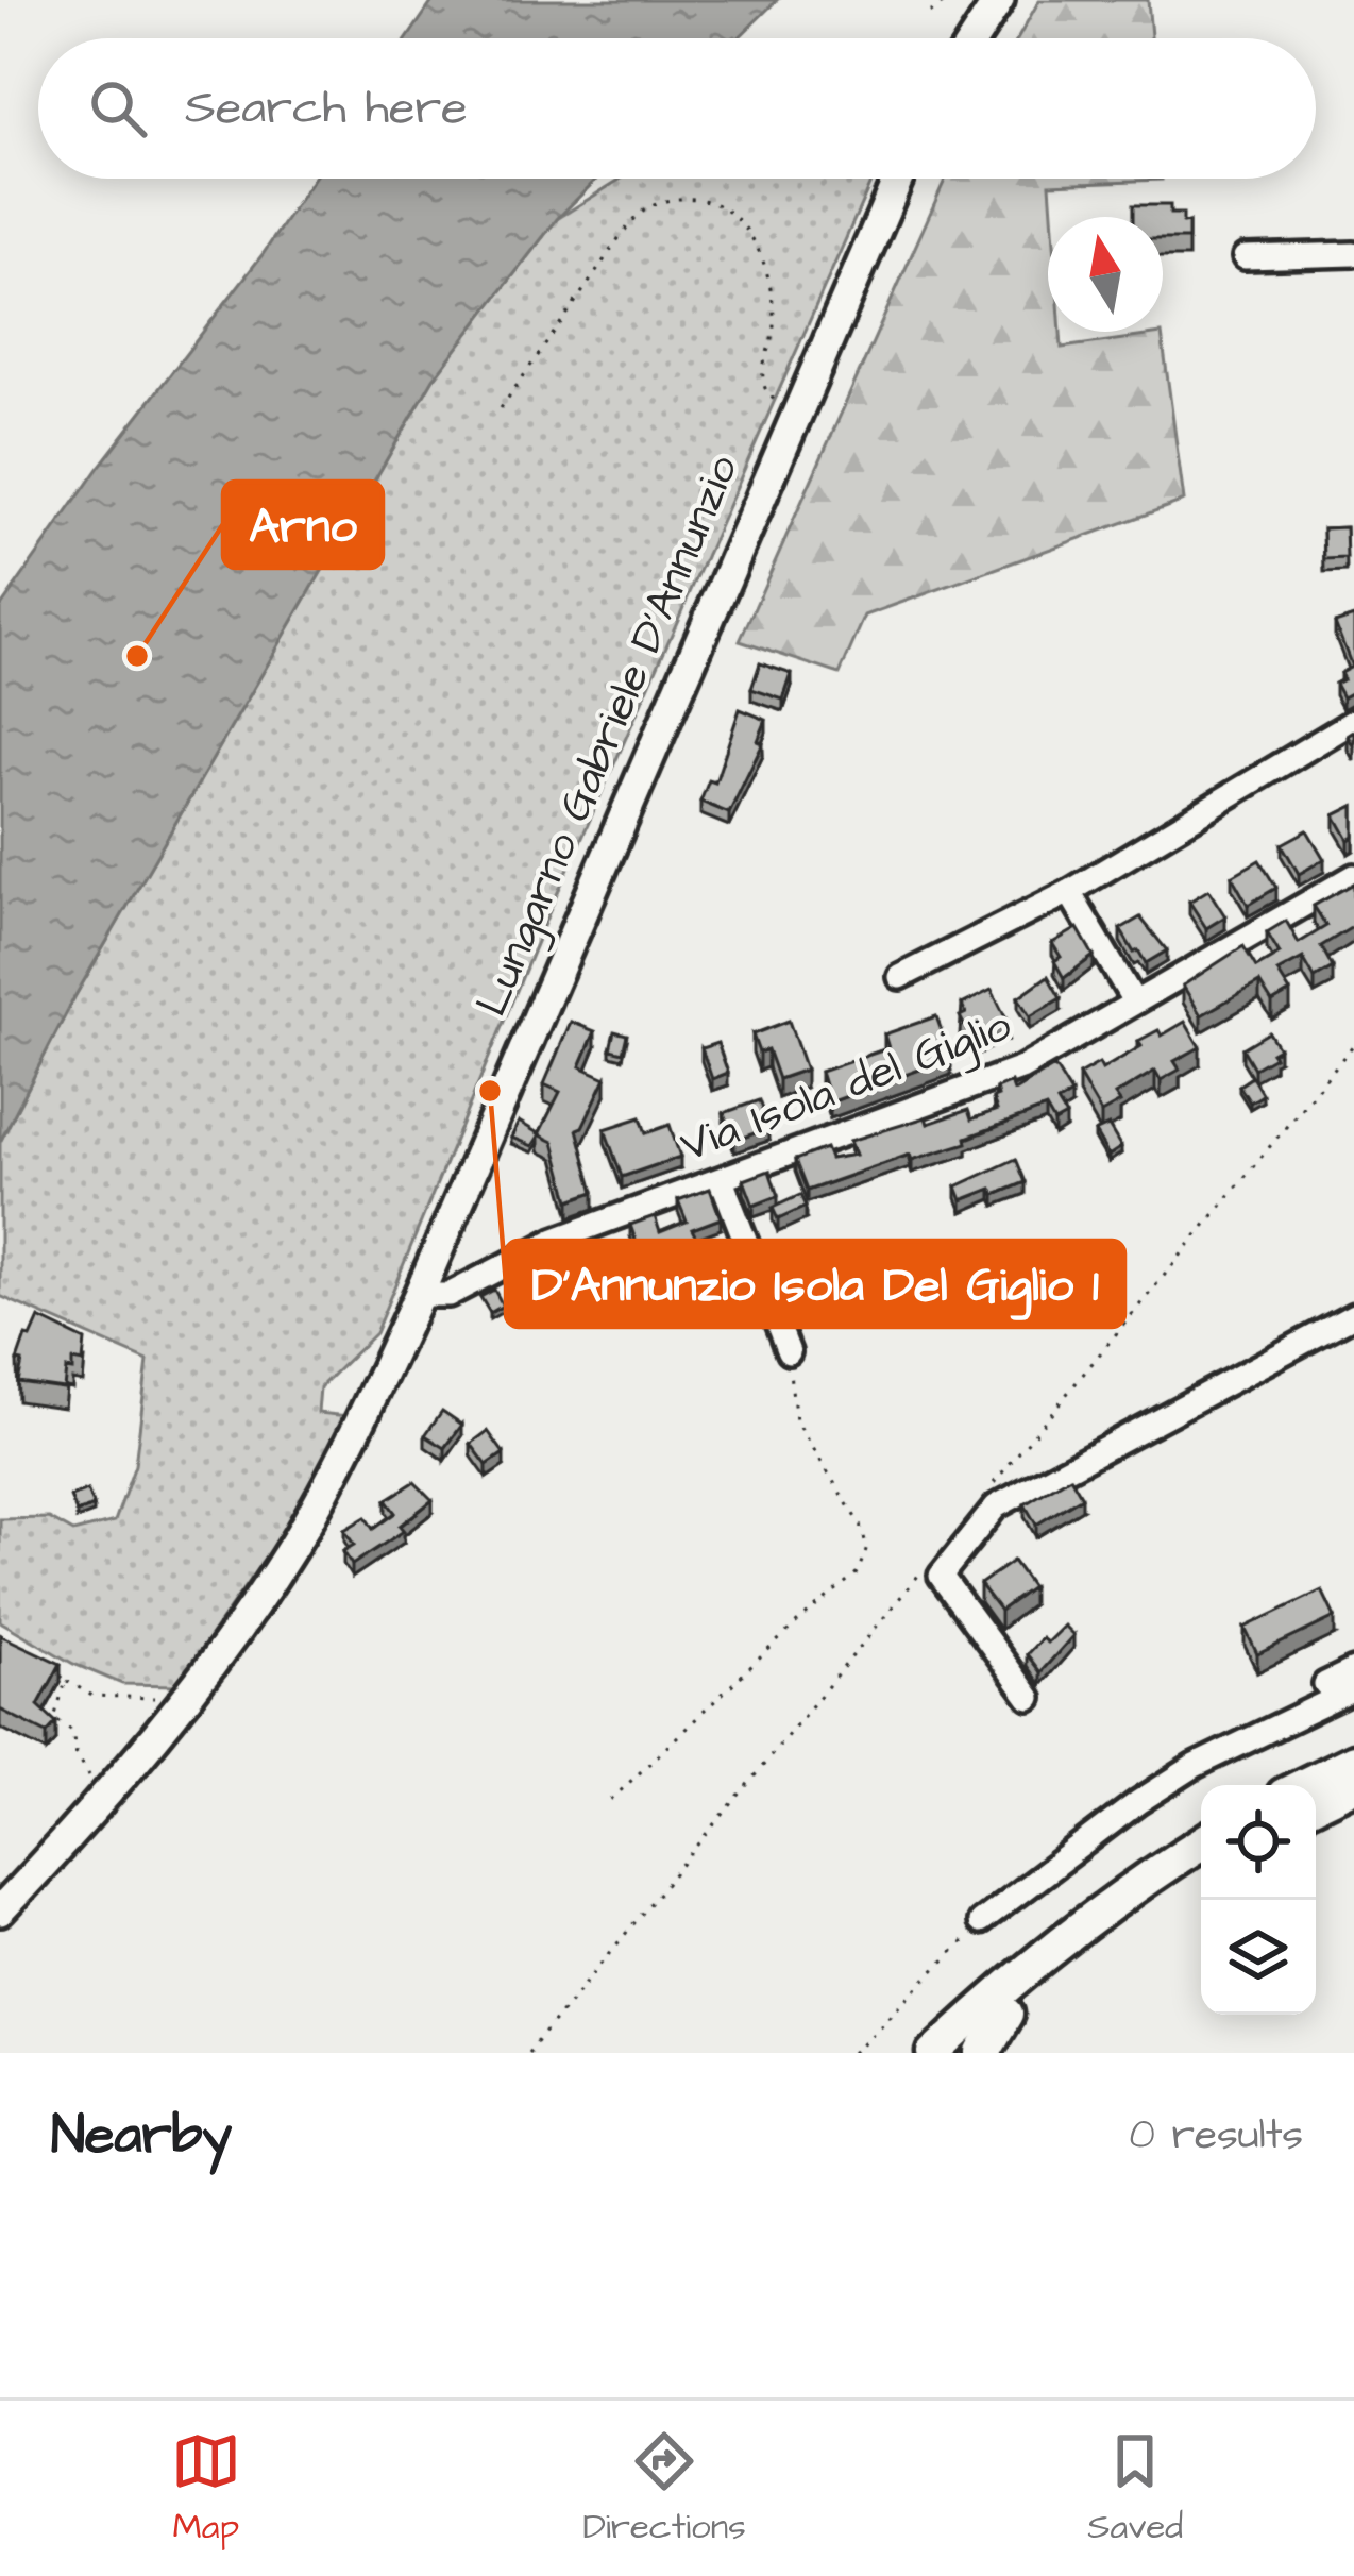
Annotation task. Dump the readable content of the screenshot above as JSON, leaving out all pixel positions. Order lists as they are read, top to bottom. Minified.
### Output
{"streets":{"main road":["Lungarno Gabriele D'Annunzio"],"street":["Via Isola del Giglio"]},"crossings":[["Lungarno Gabriele D'Annunzio","Via Isola del Giglio"]],"places":["Arno","D'Annunzio Isola Del Giglio 1"],"north":"top","page":{"search":"Search here","heading":["Nearby","0 results"],"nav":["Map","Directions","Saved"]}}
